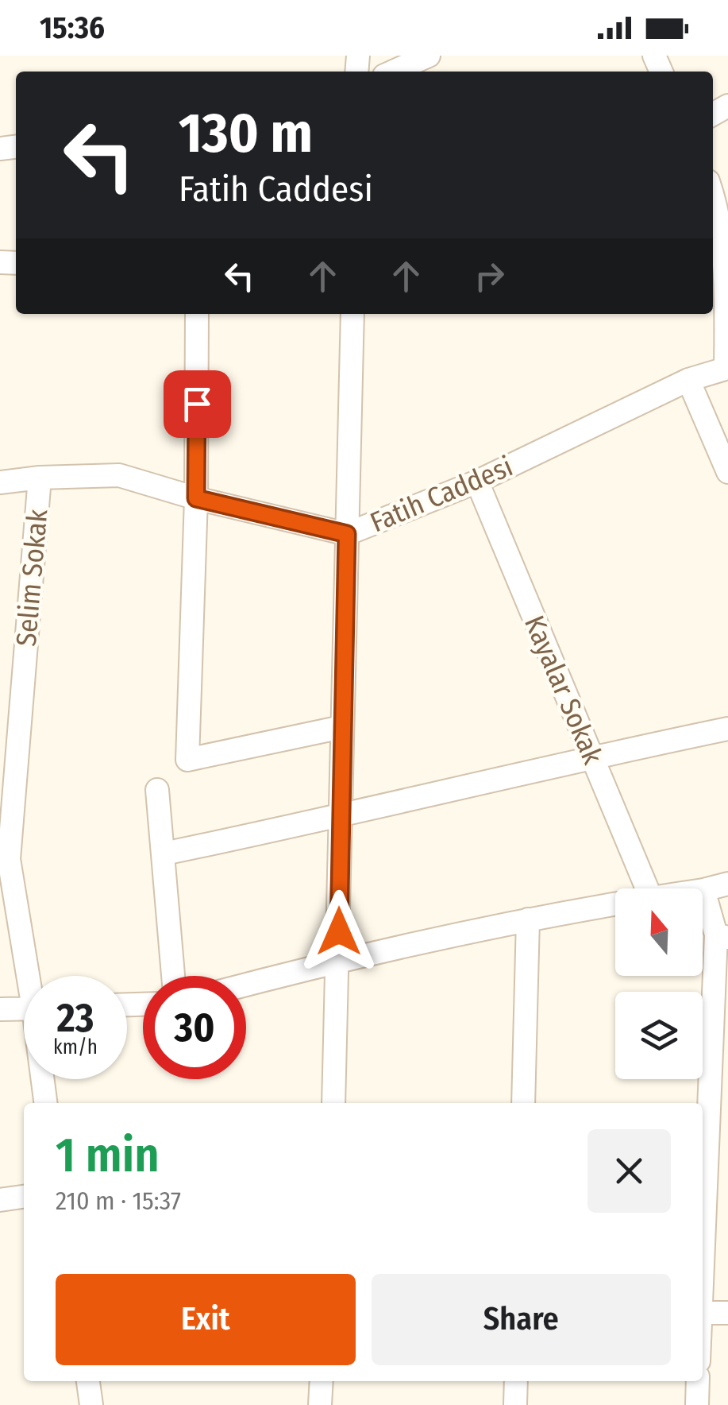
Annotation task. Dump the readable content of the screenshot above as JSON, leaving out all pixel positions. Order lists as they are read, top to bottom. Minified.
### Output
{"streets":{"street":["Fatih Caddesi","Selim Sokak","Kayalar Sokak"]},"crossings":[["Fatih Caddesi","Selim Sokak"],["Fatih Caddesi","Kayalar Sokak"]],"north":"top","page":{"status":"15:36","turn":["130 m","Fatih Caddesi"],"speed":"23 km/h","limit":"30","heading":["1 min","210 m · 15:37"],"buttons":["Exit","Share"]}}
